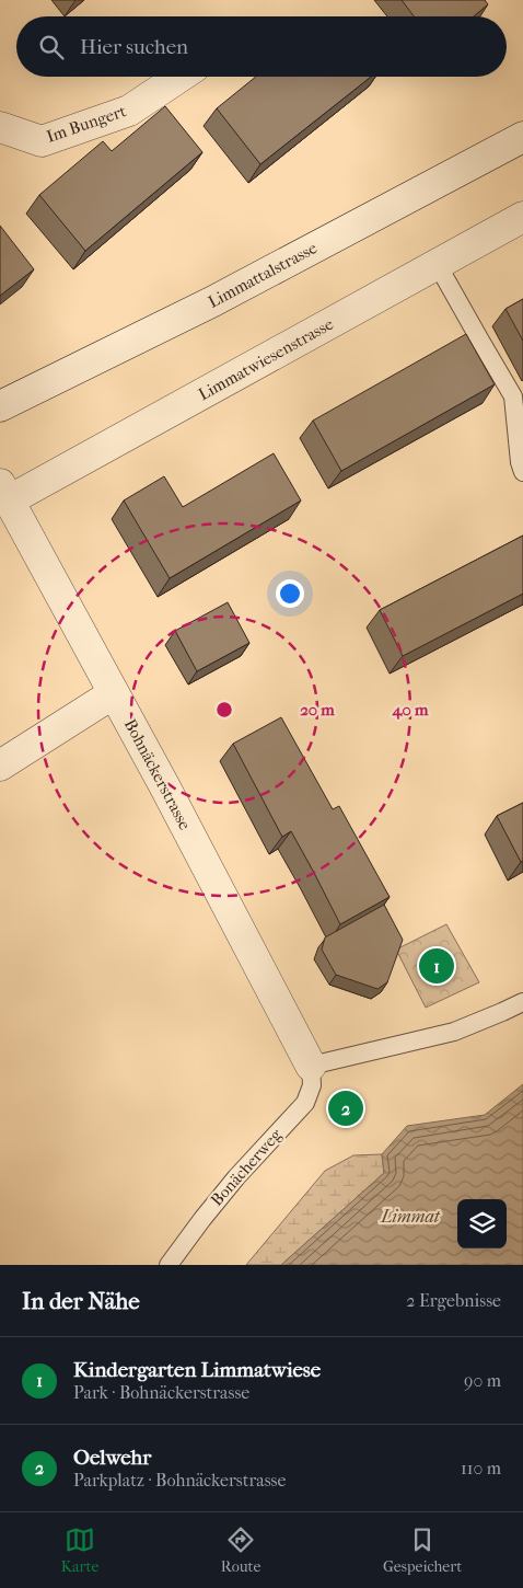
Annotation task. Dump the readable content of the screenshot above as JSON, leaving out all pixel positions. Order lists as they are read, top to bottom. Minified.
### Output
{"streets":{"street":["Im Bungert","Limmattalstrasse","Limmatwiesenstrasse","Bohnäckerstrasse"],"lane":["Bonächerweg"]},"crossings":[["Limmatwiesenstrasse","Bohnäckerstrasse"],["Bohnäckerstrasse","Bonächerweg"]],"water":["Limmat"],"page":{"search":"Hier suchen","pins":["1","2"],"heading":["In der Nähe","2 Ergebnisse"],"list":[{"mark":"1","name":"Kindergarten Limmatwiese","note":"Park · Bohnäckerstrasse","value":"90 m"},{"mark":"2","name":"Oelwehr","note":"Parkplatz · Bohnäckerstrasse","value":"110 m"}],"nav":["Karte","Route","Gespeichert"]},"rings":["20 m","40 m"]}
